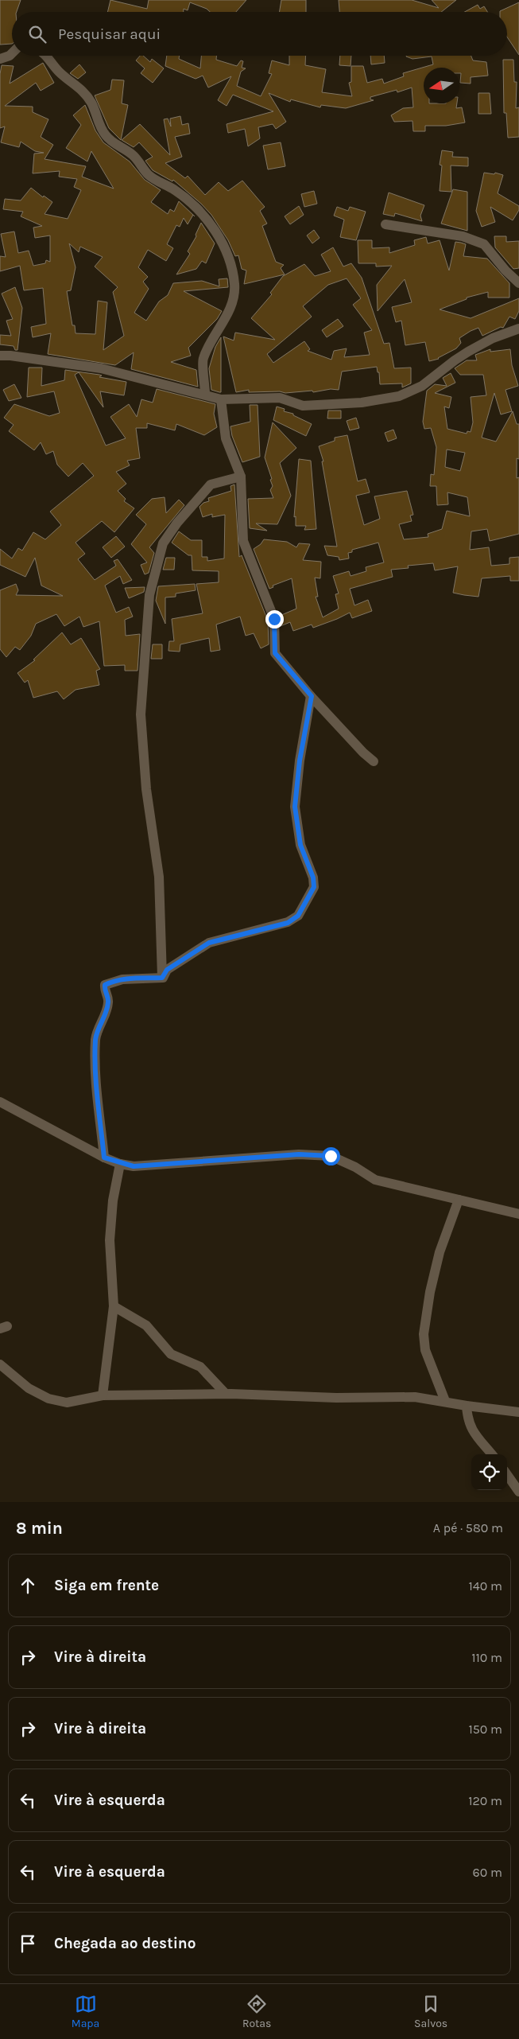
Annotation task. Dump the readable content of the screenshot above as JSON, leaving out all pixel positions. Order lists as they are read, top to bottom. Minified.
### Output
{"north":"left","page":{"search":"Pesquisar aqui","heading":["8 min","A pé · 580 m"],"list":[["Siga em frente","140 m"],["Vire à direita","110 m"],["Vire à direita","150 m"],["Vire à esquerda","120 m"],["Vire à esquerda","60 m"],"Chegada ao destino"],"nav":["Mapa","Rotas","Salvos"]}}
